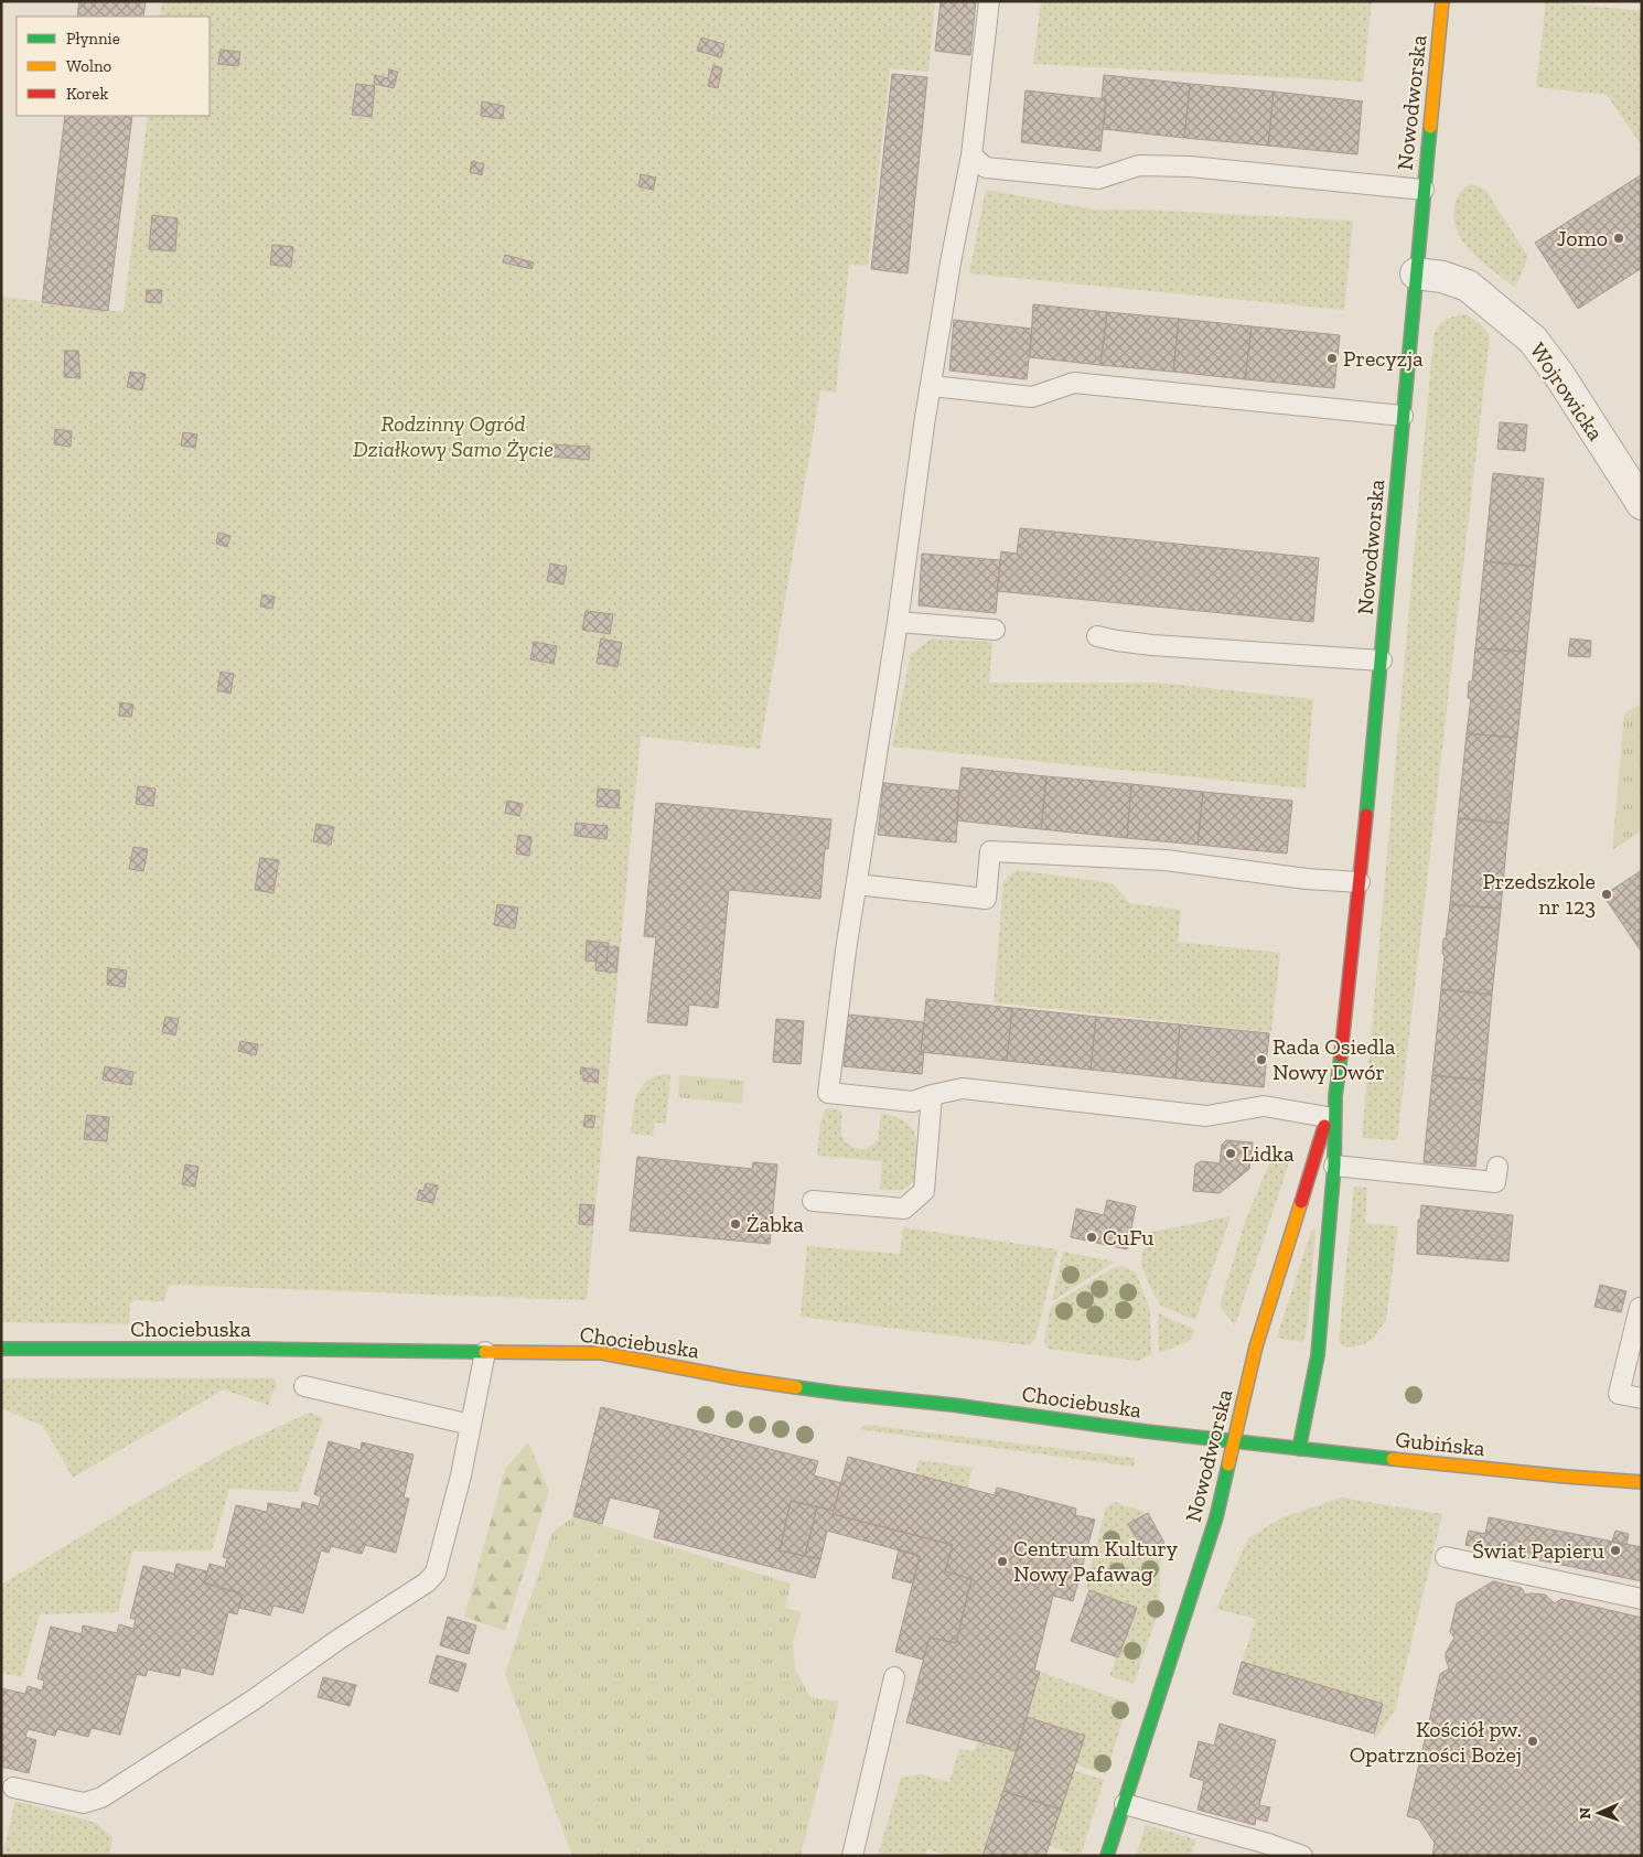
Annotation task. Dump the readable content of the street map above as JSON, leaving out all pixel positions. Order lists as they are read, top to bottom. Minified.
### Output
{"streets":{"street":["Nowodworska","Wojrowicka","Chociebuska","Gubińska"]},"crossings":[["Nowodworska","Wojrowicka"],["Nowodworska","Chociebuska"],["Nowodworska","Gubińska"],["Chociebuska","Gubińska"]],"parks":["Rodzinny Ogród Działkowy Samo Życie"],"places":["Jomo","Precyzja","Przedszkole nr 123","Rada Osiedla Nowy Dwór","Lidka","Żabka","CuFu","Świat Papieru","Centrum Kultury Nowy Pafawag","Kościół pw. Opatrzności Bożej"],"legend":["Płynnie","Wolno","Korek"],"north":"left"}
